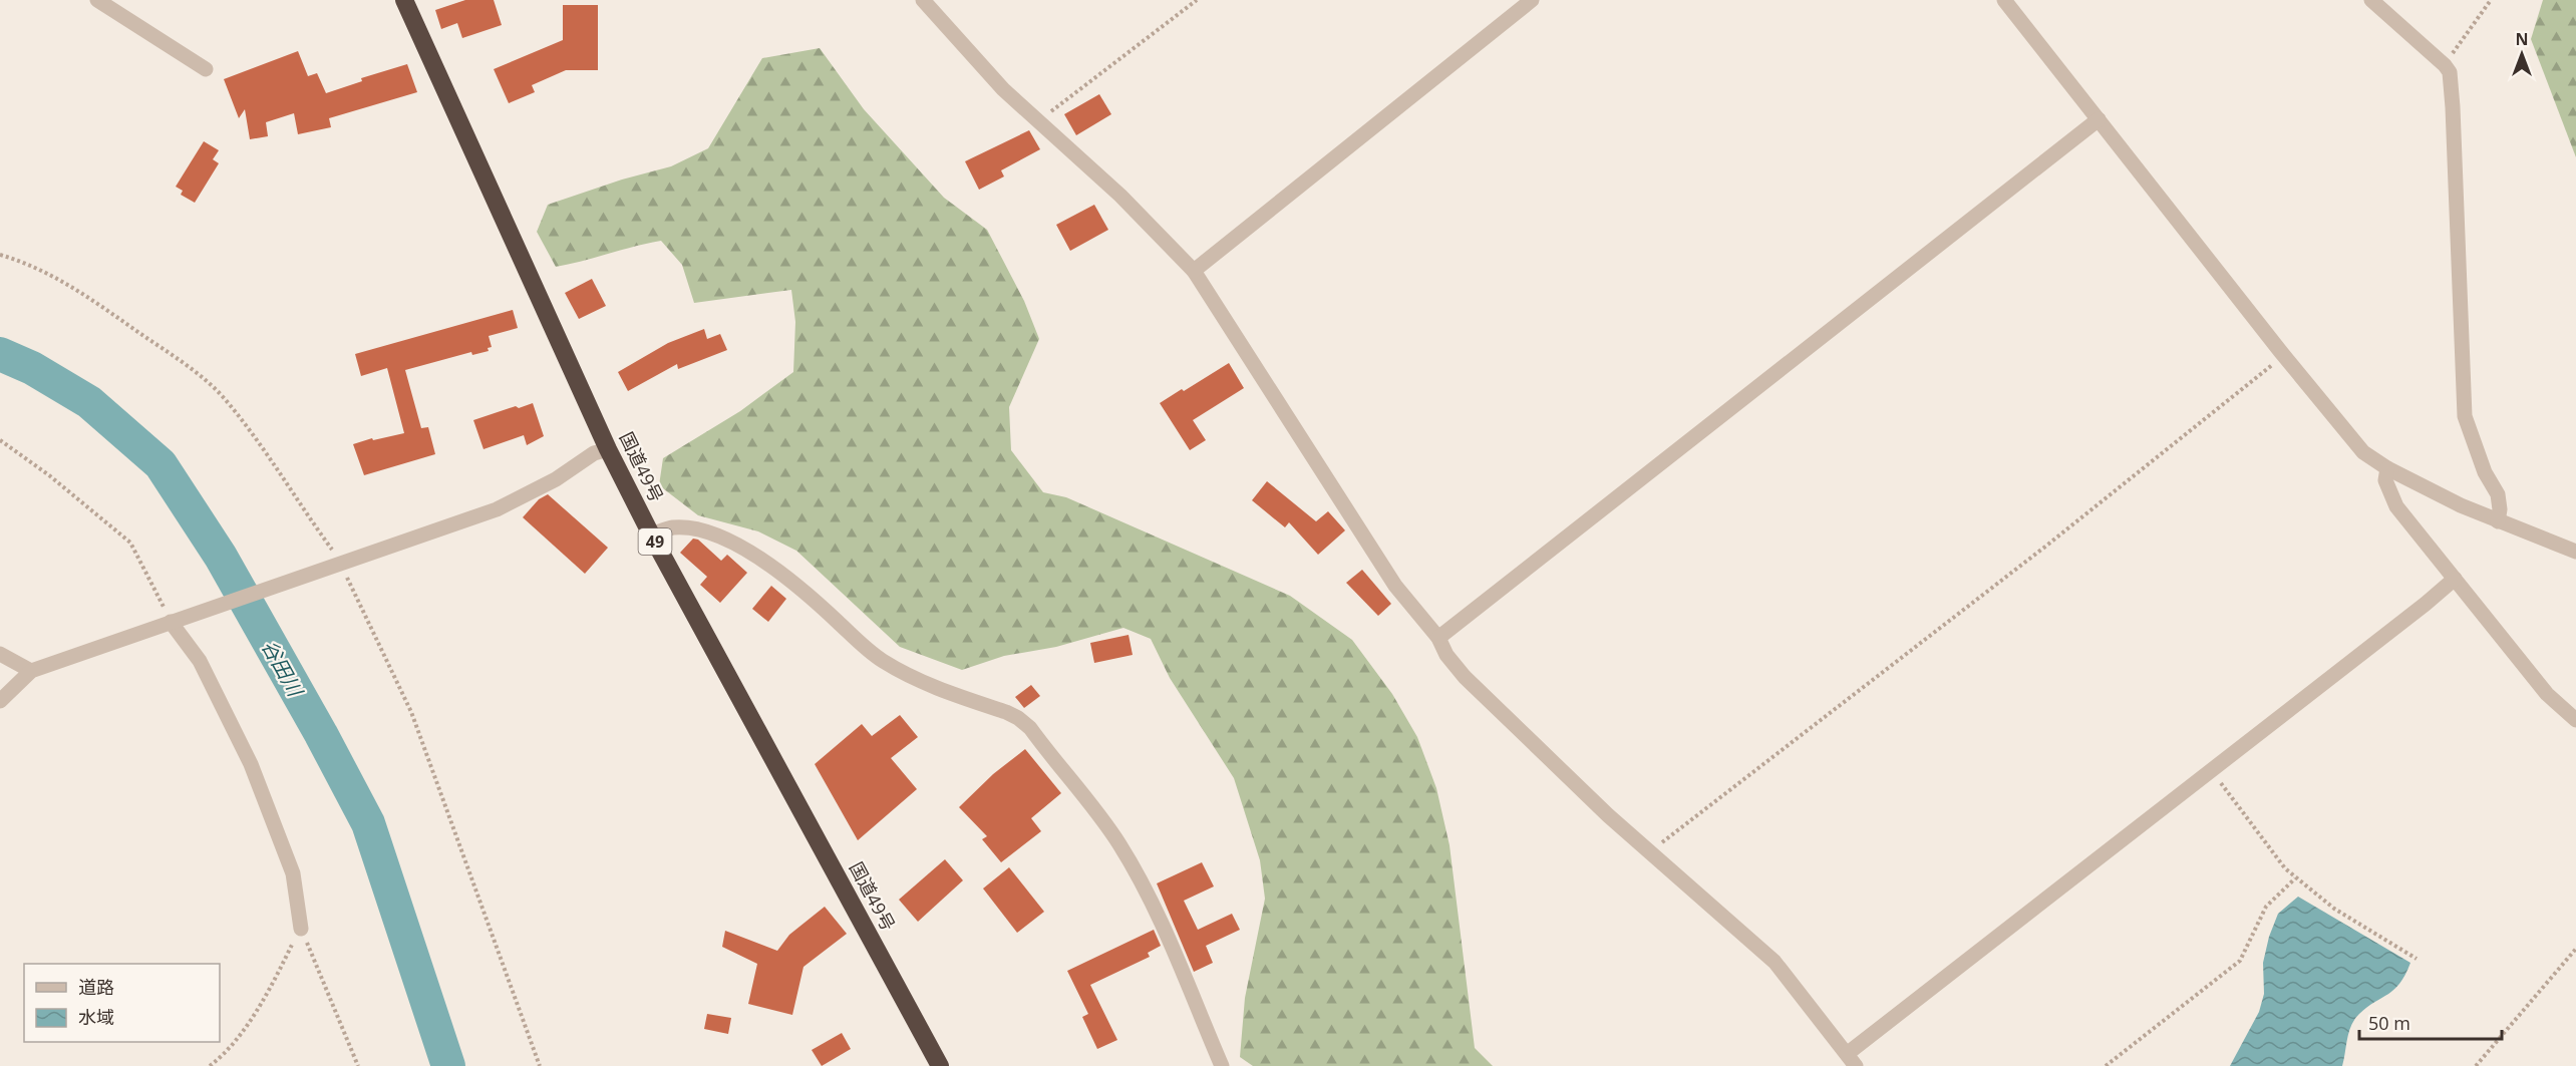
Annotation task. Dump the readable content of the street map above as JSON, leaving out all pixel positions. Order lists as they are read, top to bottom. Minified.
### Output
{"streets":{"highway":["国道49号","49"]},"water":["谷田川"],"legend":["道路","水域"],"scale_bar":"50 m","north":"top"}
